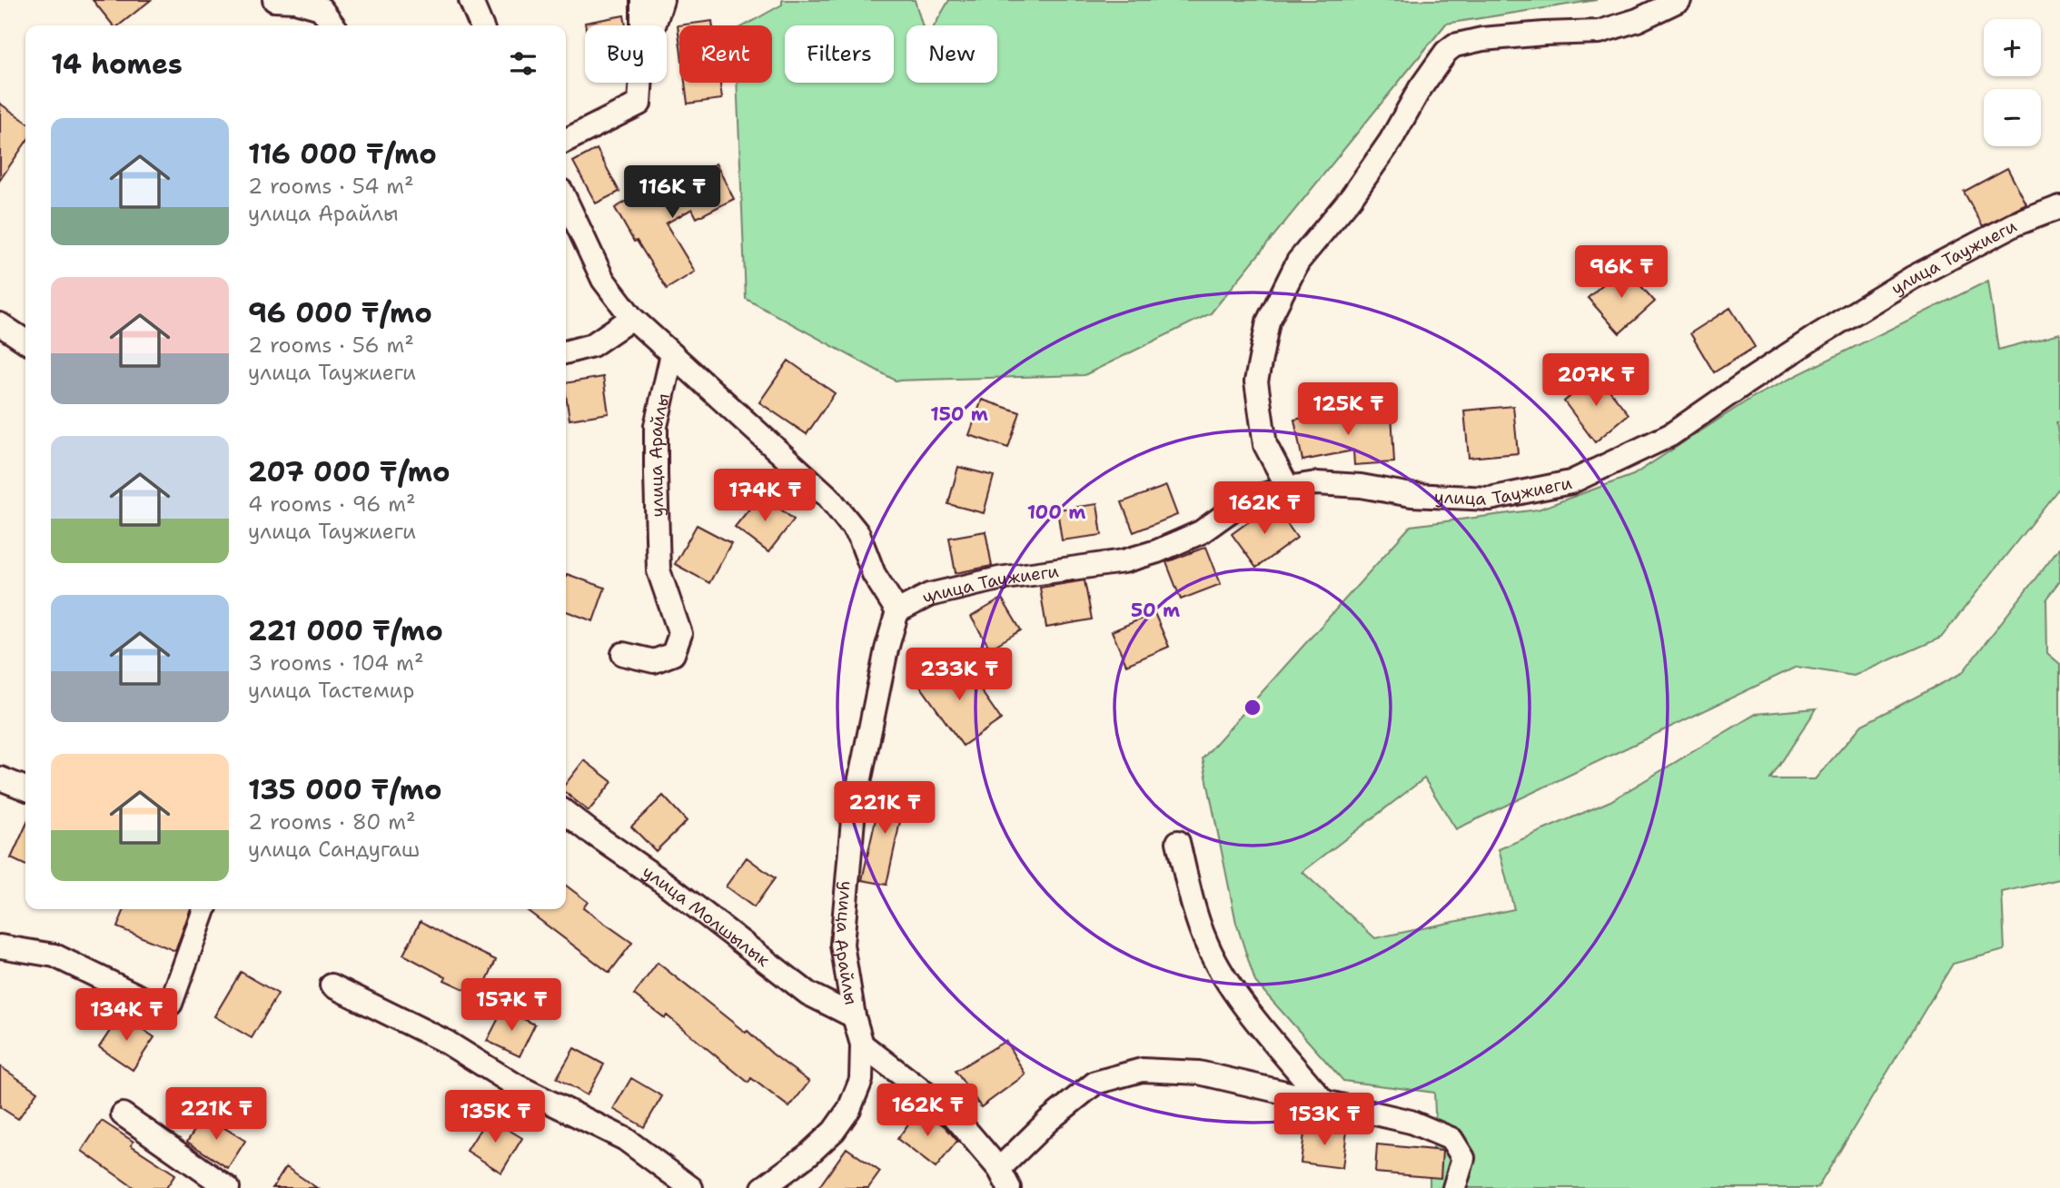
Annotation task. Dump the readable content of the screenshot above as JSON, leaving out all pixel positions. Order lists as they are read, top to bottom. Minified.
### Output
{"streets":{"street":["улица Таужиеги","улица Арайлы","улица Молшылык"]},"crossings":[["улица Таужиеги","улица Арайлы"],["улица Арайлы","улица Молшылык"]],"page":{"map_buttons":["+","−"],"chip":["Buy","Rent","Filters","New"],"heading":"14 homes","list":[{"name":"116 000 ₸/mo","note":"2 rooms · 54 m² · улица Арайлы"},{"name":"96 000 ₸/mo","note":"2 rooms · 56 m² · улица Таужиеги"},{"name":"207 000 ₸/mo","note":"4 rooms · 96 m² · улица Таужиеги"},{"name":"221 000 ₸/mo","note":"3 rooms · 104 m² · улица Тастемир"},{"name":"135 000 ₸/mo","note":"2 rooms · 80 m² · улица Сандугаш"}],"price":["116K ₸","96K ₸","207K ₸","125K ₸","174K ₸","162K ₸","233K ₸","221K ₸","157K ₸","134K ₸","162K ₸","221K ₸","135K ₸","153K ₸"]},"rings":["150 m","100 m","50 m"]}
